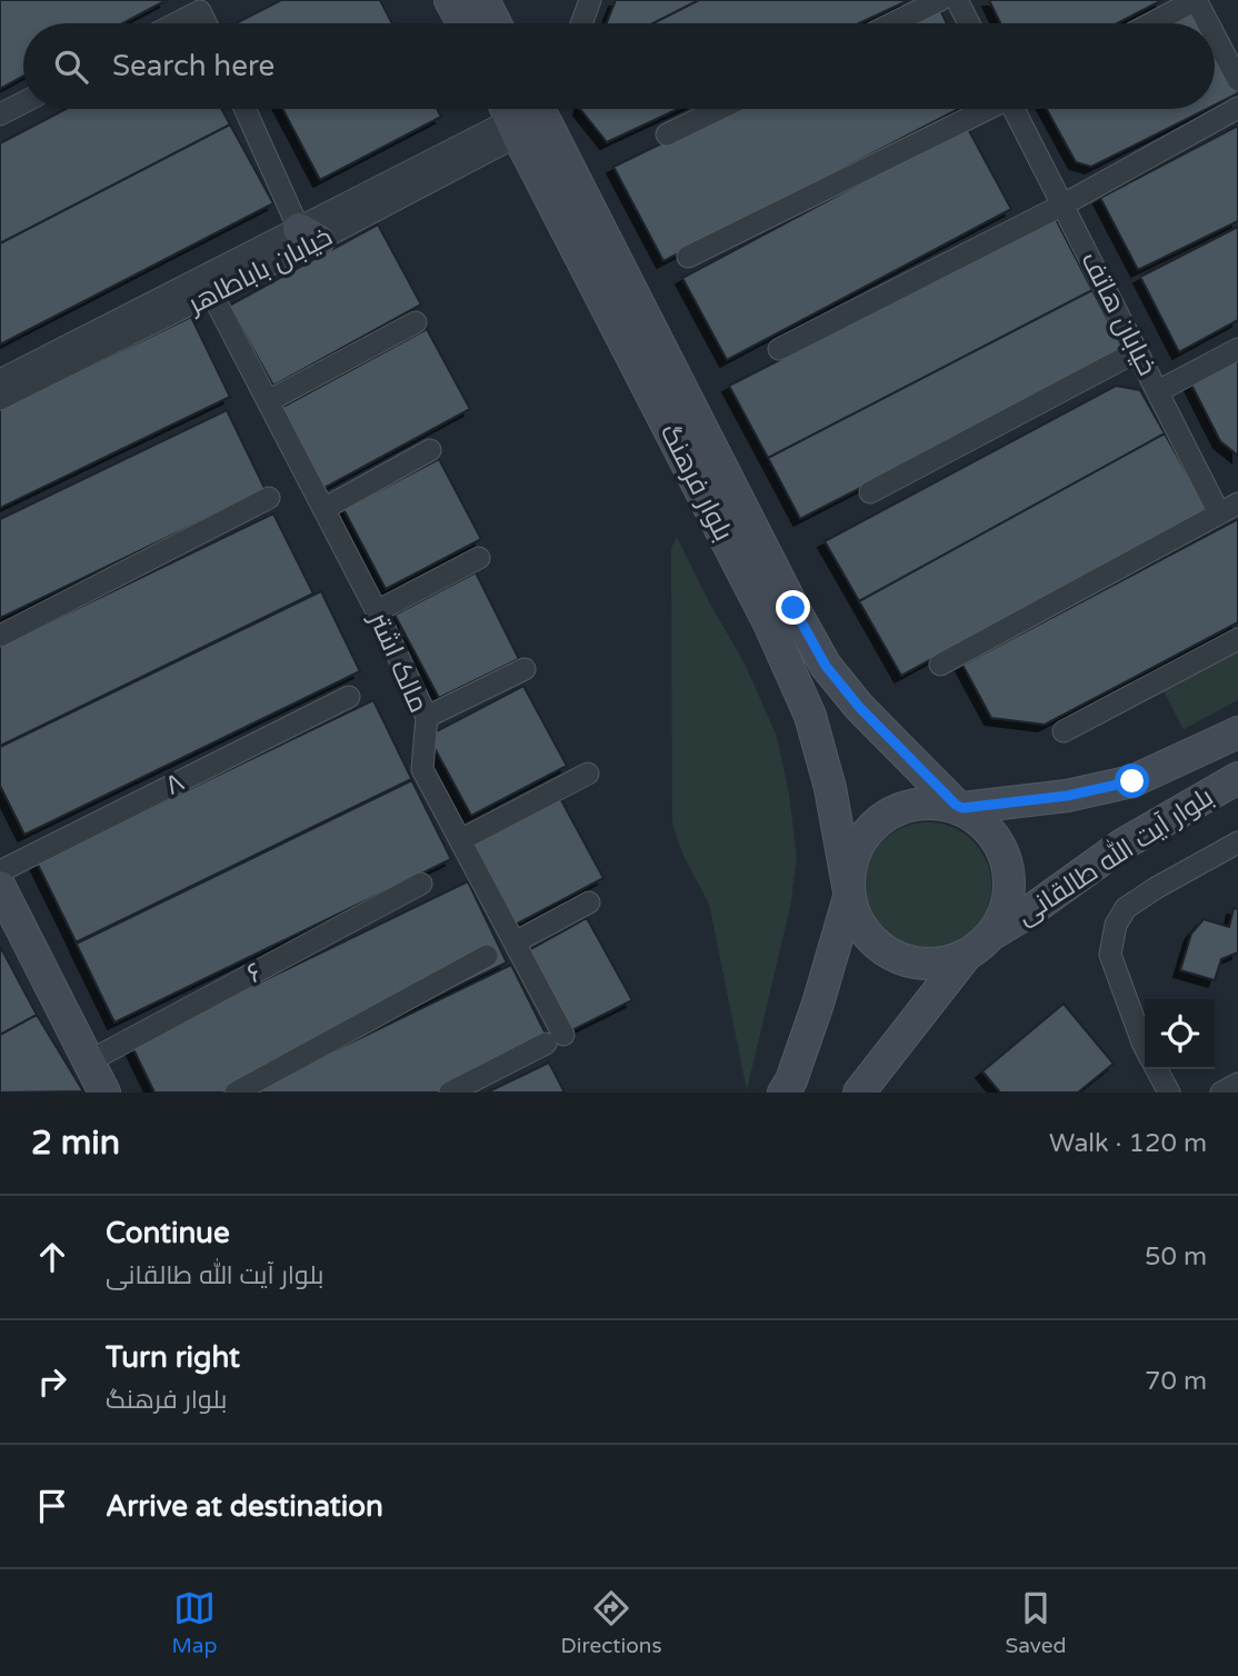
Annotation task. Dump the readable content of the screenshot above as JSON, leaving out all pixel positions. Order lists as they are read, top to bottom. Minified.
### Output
{"streets":{"main road":["بلوار فرهنگ","بلوار آیت الله طالقانی"],"street":["خیابان باباطاهر","خیابان هاتف","مالک اشتر","۸","۶"]},"crossings":[["خیابان باباطاهر","بلوار فرهنگ"],["خیابان باباطاهر","مالک اشتر"],["بلوار فرهنگ","بلوار آیت الله طالقانی"]],"page":{"search":"Search here","heading":["2 min","Walk · 120 m"],"list":[["Continue","بلوار آیت الله طالقانی","50 m"],["Turn right","بلوار فرهنگ","70 m"],"Arrive at destination"],"nav":["Map","Directions","Saved"]}}
